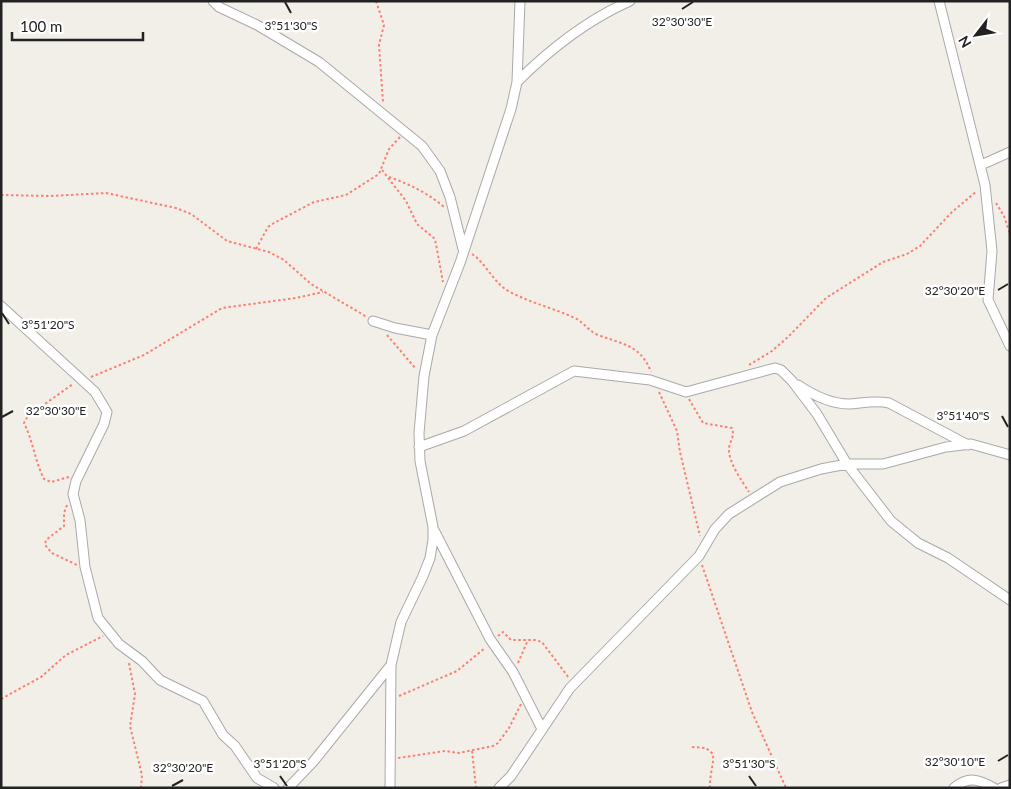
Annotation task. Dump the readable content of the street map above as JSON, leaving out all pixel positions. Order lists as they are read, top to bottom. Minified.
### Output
{"scale_bar":"100 m","north":"bottom left","coordinates":["32°30'30\"E","3°51'30\"S","32°30'20\"E","3°51'20\"S","3°51'40\"S","32°30'10\"E"]}
